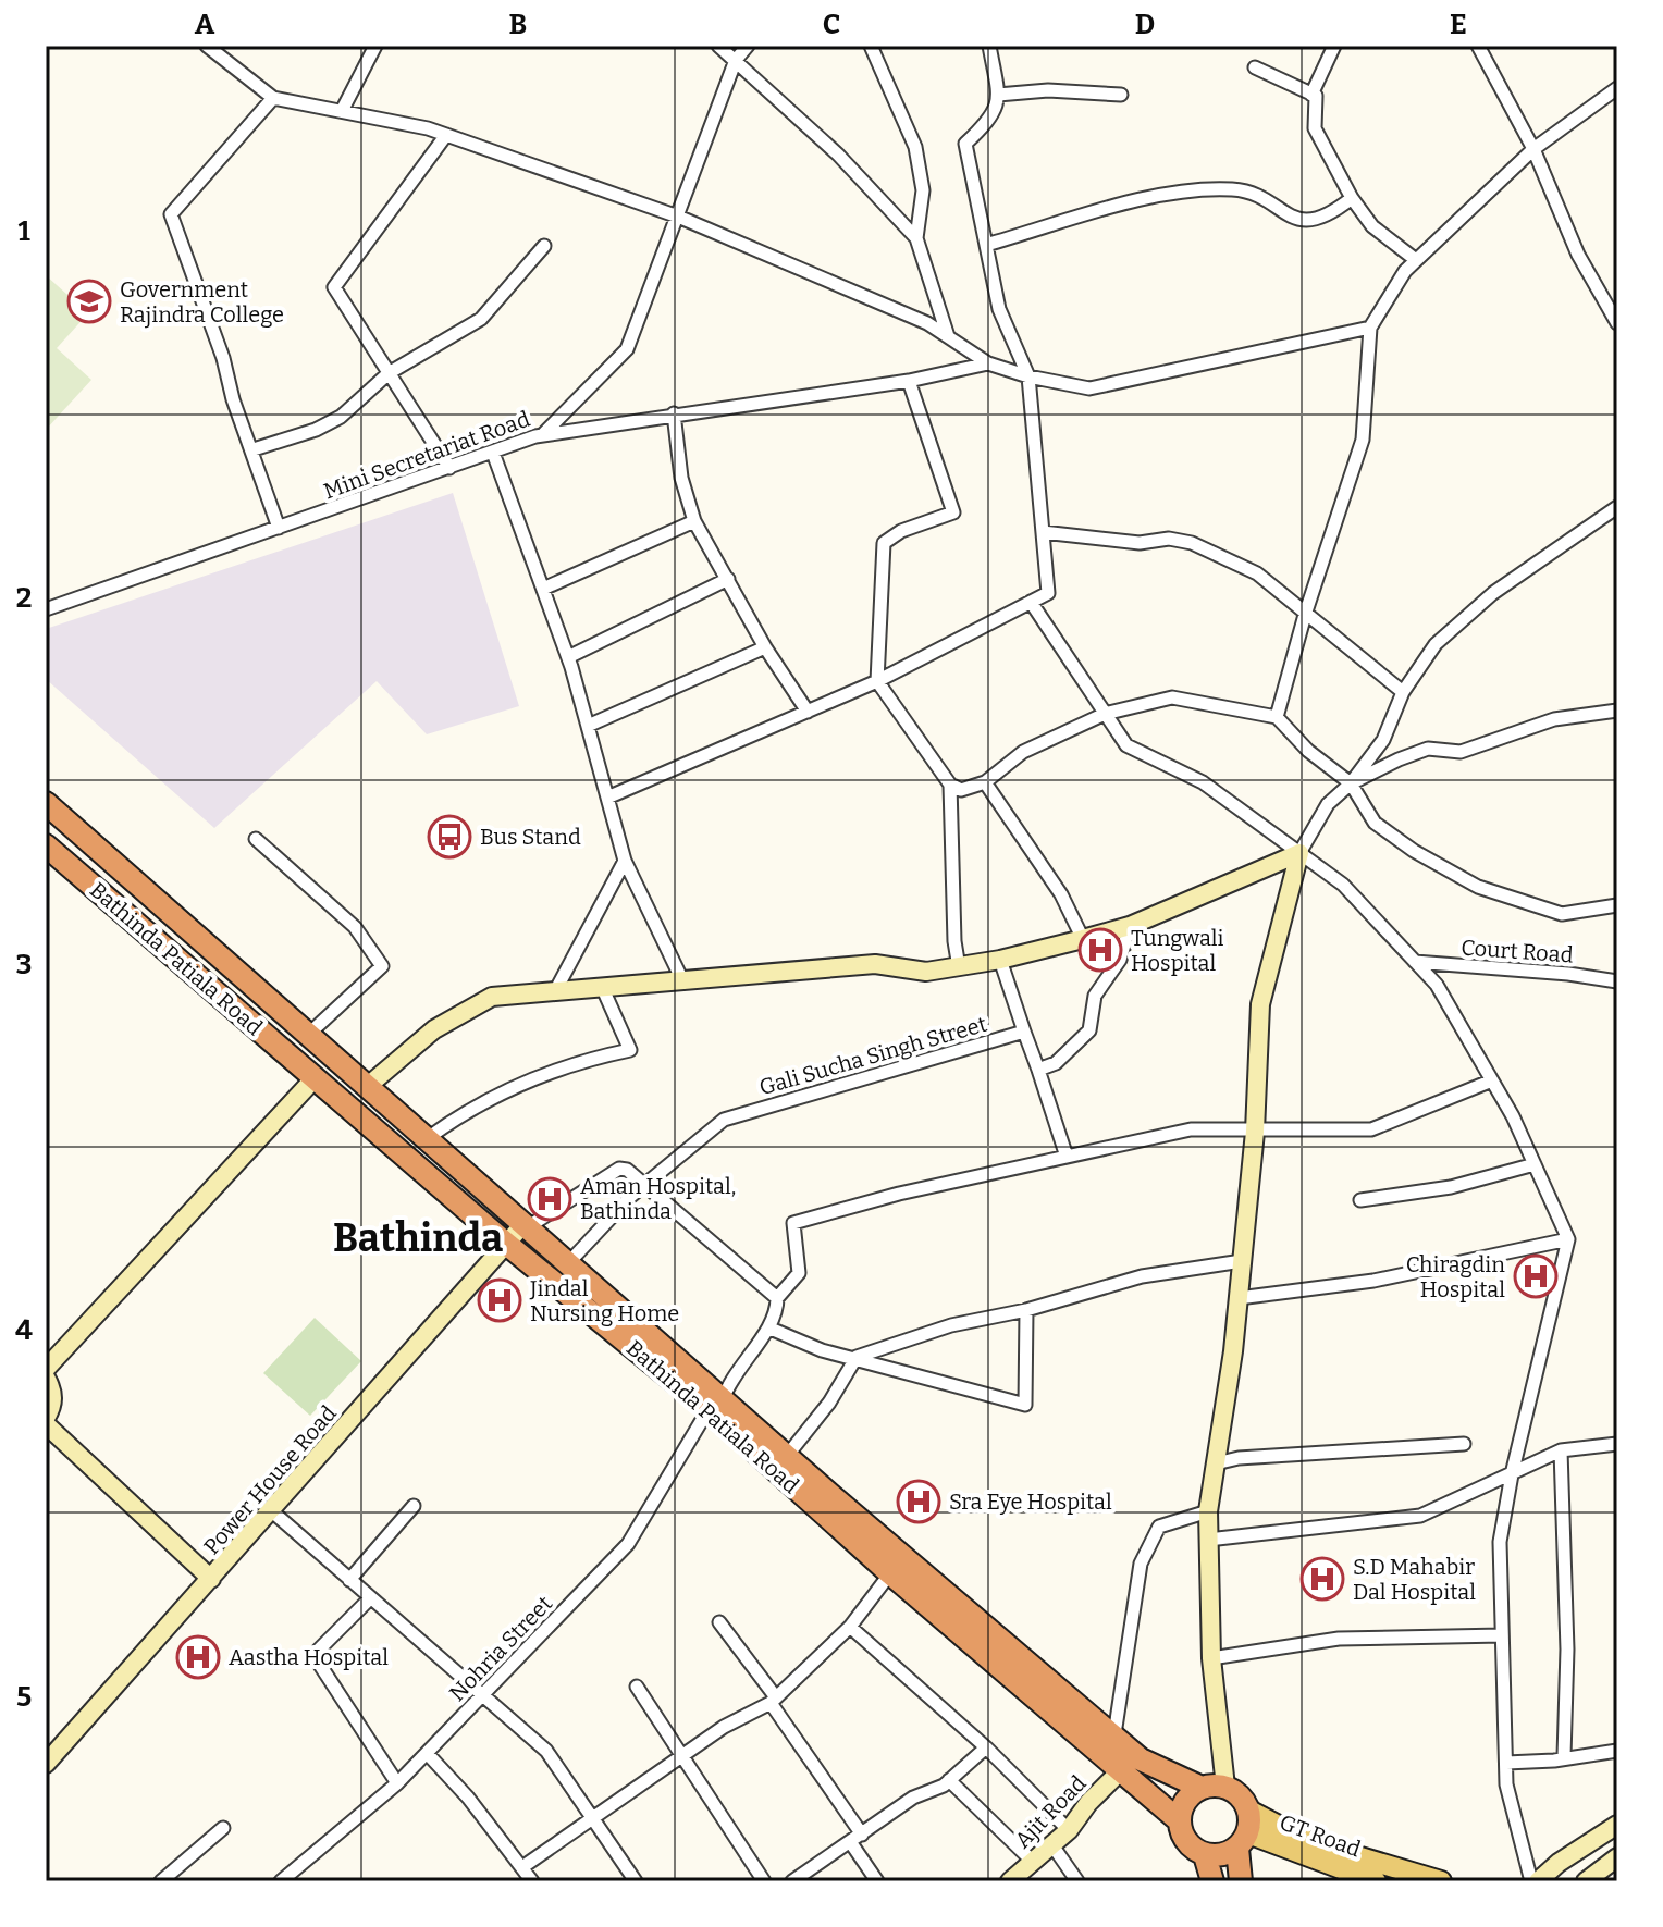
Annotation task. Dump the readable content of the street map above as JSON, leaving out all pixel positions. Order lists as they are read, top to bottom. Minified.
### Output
{"streets":{"highway":["Bathinda Patiala Road"],"main road":["GT Road"],"street":["Mini Secretariat Road","Court Road","Gali Sucha Singh Street","Power House Road","Nohria Street","Ajit Road"]},"crossings":[["Bathinda Patiala Road","Power House Road"],["Bathinda Patiala Road","Nohria Street"],["Bathinda Patiala Road","Ajit Road"],["Bathinda Patiala Road","GT Road"]],"districts":["Bathinda"],"places":{"school or university":["Government Rajindra College"],"bus stop":["Bus Stand"],"hospital":["Tungwali Hospital","Aman Hospital, Bathinda","Chiragdin Hospital","Jindal Nursing Home","Sra Eye Hospital","S.D Mahabir Dal Hospital","Aastha Hospital"]},"grid":{"columns":["A","B","C","D","E"],"rows":["1","2","3","4","5"]}}
